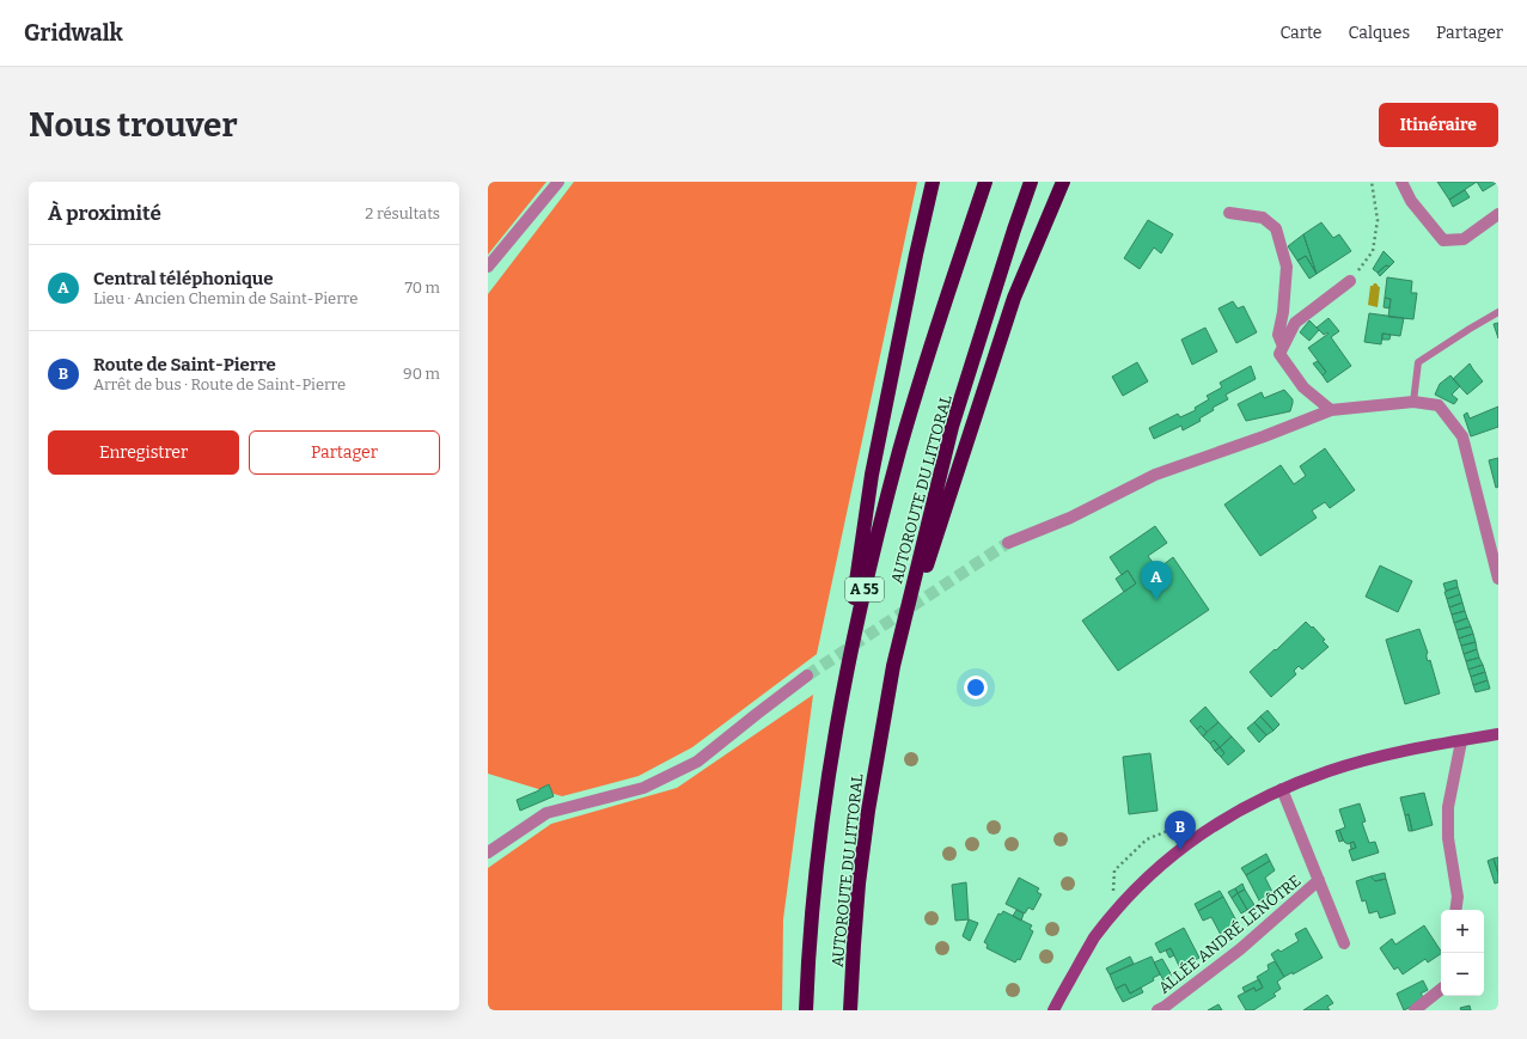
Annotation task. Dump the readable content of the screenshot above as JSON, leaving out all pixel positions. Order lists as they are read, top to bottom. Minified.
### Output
{"streets":{"highway":["AUTOROUTE DU LITTORAL","A 55"],"street":["ALLÉE ANDRÉ LENÔTRE"]},"page":{"header":"Gridwalk","nav":["Carte","Calques","Partager"],"buttons":["Itinéraire",["Enregistrer","Partager"]],"title":"Nous trouver","heading":["À proximité","2 résultats"],"list":[{"mark":"A","name":"Central téléphonique","note":"Lieu · Ancien Chemin de Saint-Pierre","value":"70 m"},{"mark":"B","name":"Route de Saint-Pierre","note":"Arrêt de bus · Route de Saint-Pierre","value":"90 m"}],"pins":["A","B"],"map_buttons":["+","−"]}}
